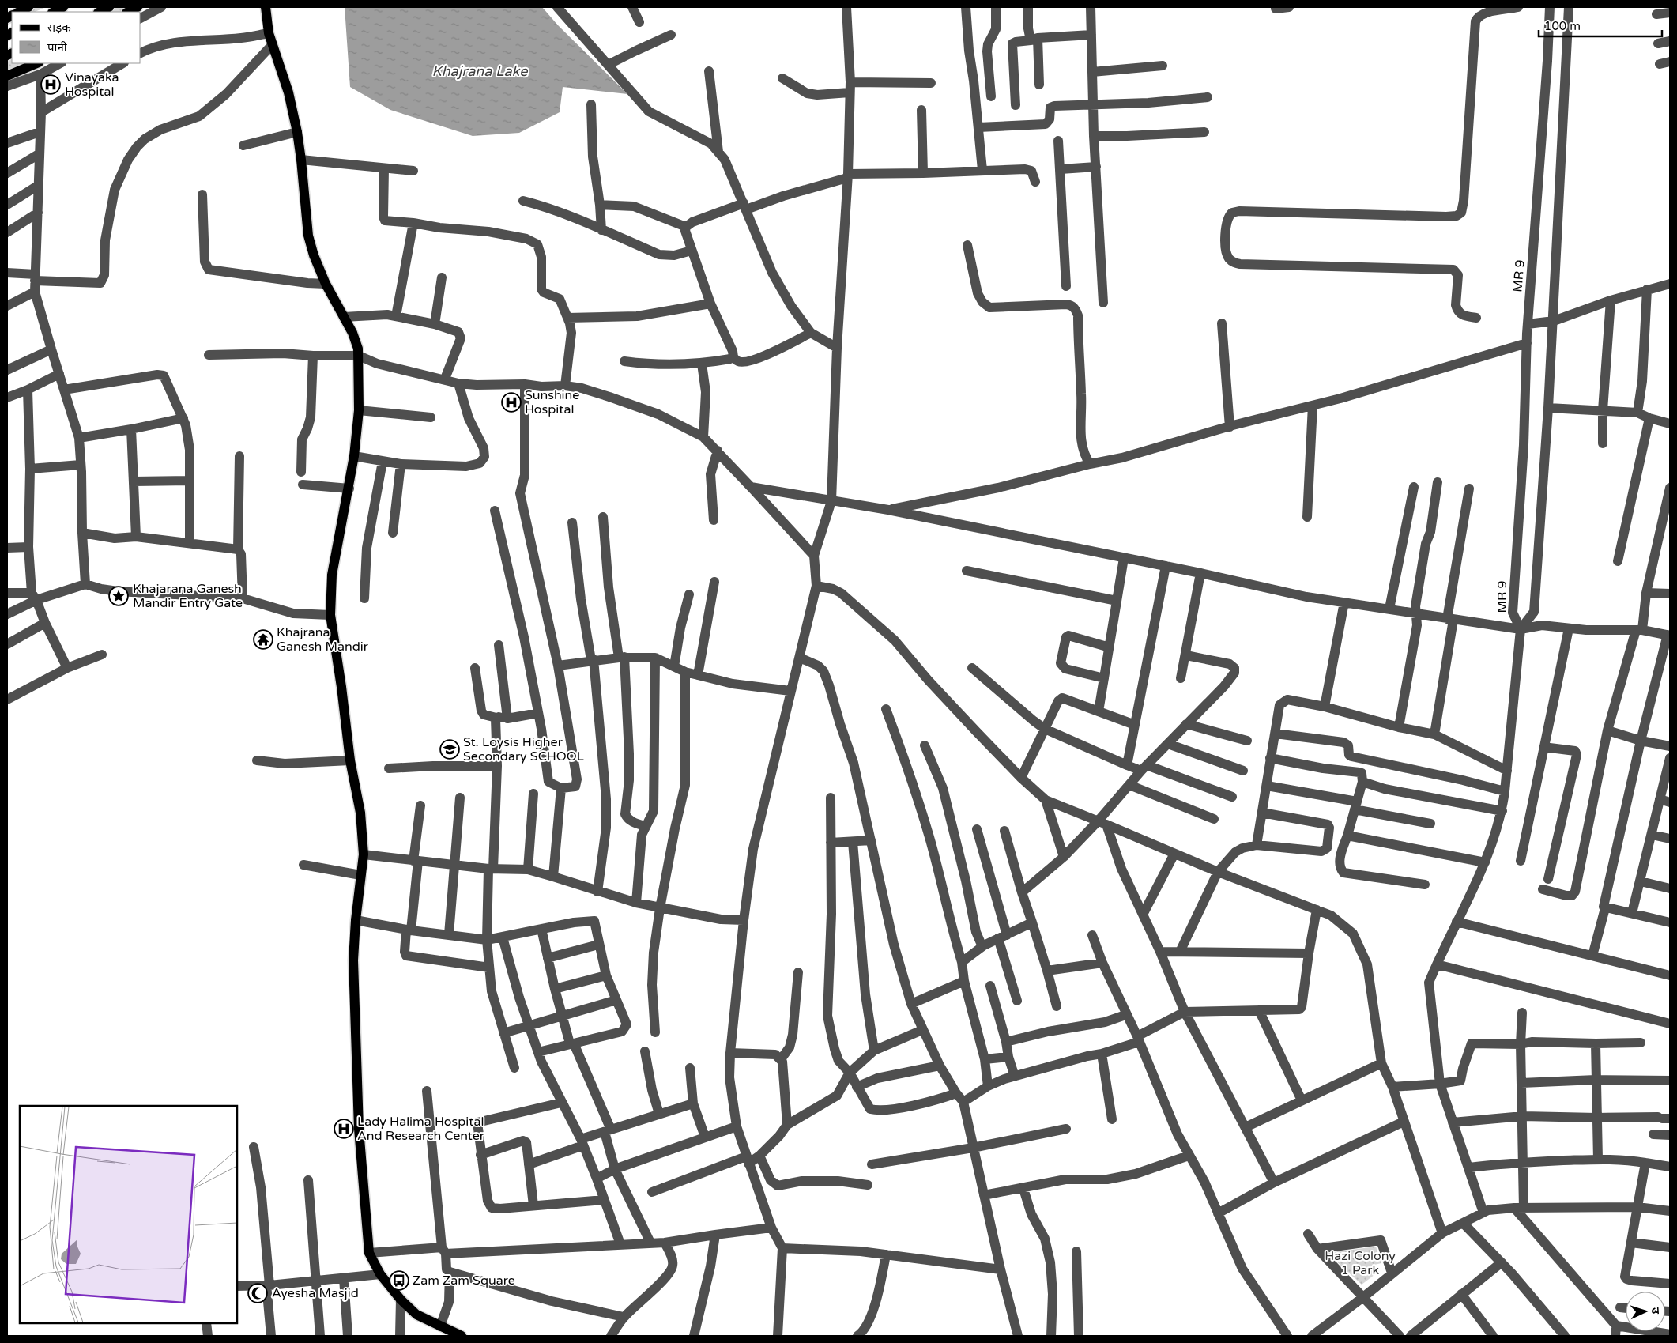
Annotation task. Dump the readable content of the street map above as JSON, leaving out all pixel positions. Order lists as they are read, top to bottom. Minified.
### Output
{"streets":{"street":["MR 9"]},"water":["Khajrana Lake"],"parks":["Hazi Colony 1 Park"],"places":{"hospital":["Vinayaka Hospital","Sunshine Hospital","Lady Halima Hospital And Research Center"],"place":["Khajarana Ganesh Mandir Entry Gate"],"temple":["Khajrana Ganesh Mandir"],"school or university":["St. Loysis Higher Secondary SCHOOL"],"bus stop":["Zam Zam Square"],"mosque":["Ayesha Masjid"]},"legend":["सड़क","पानी"],"scale_bar":"100 m","north":"right"}
